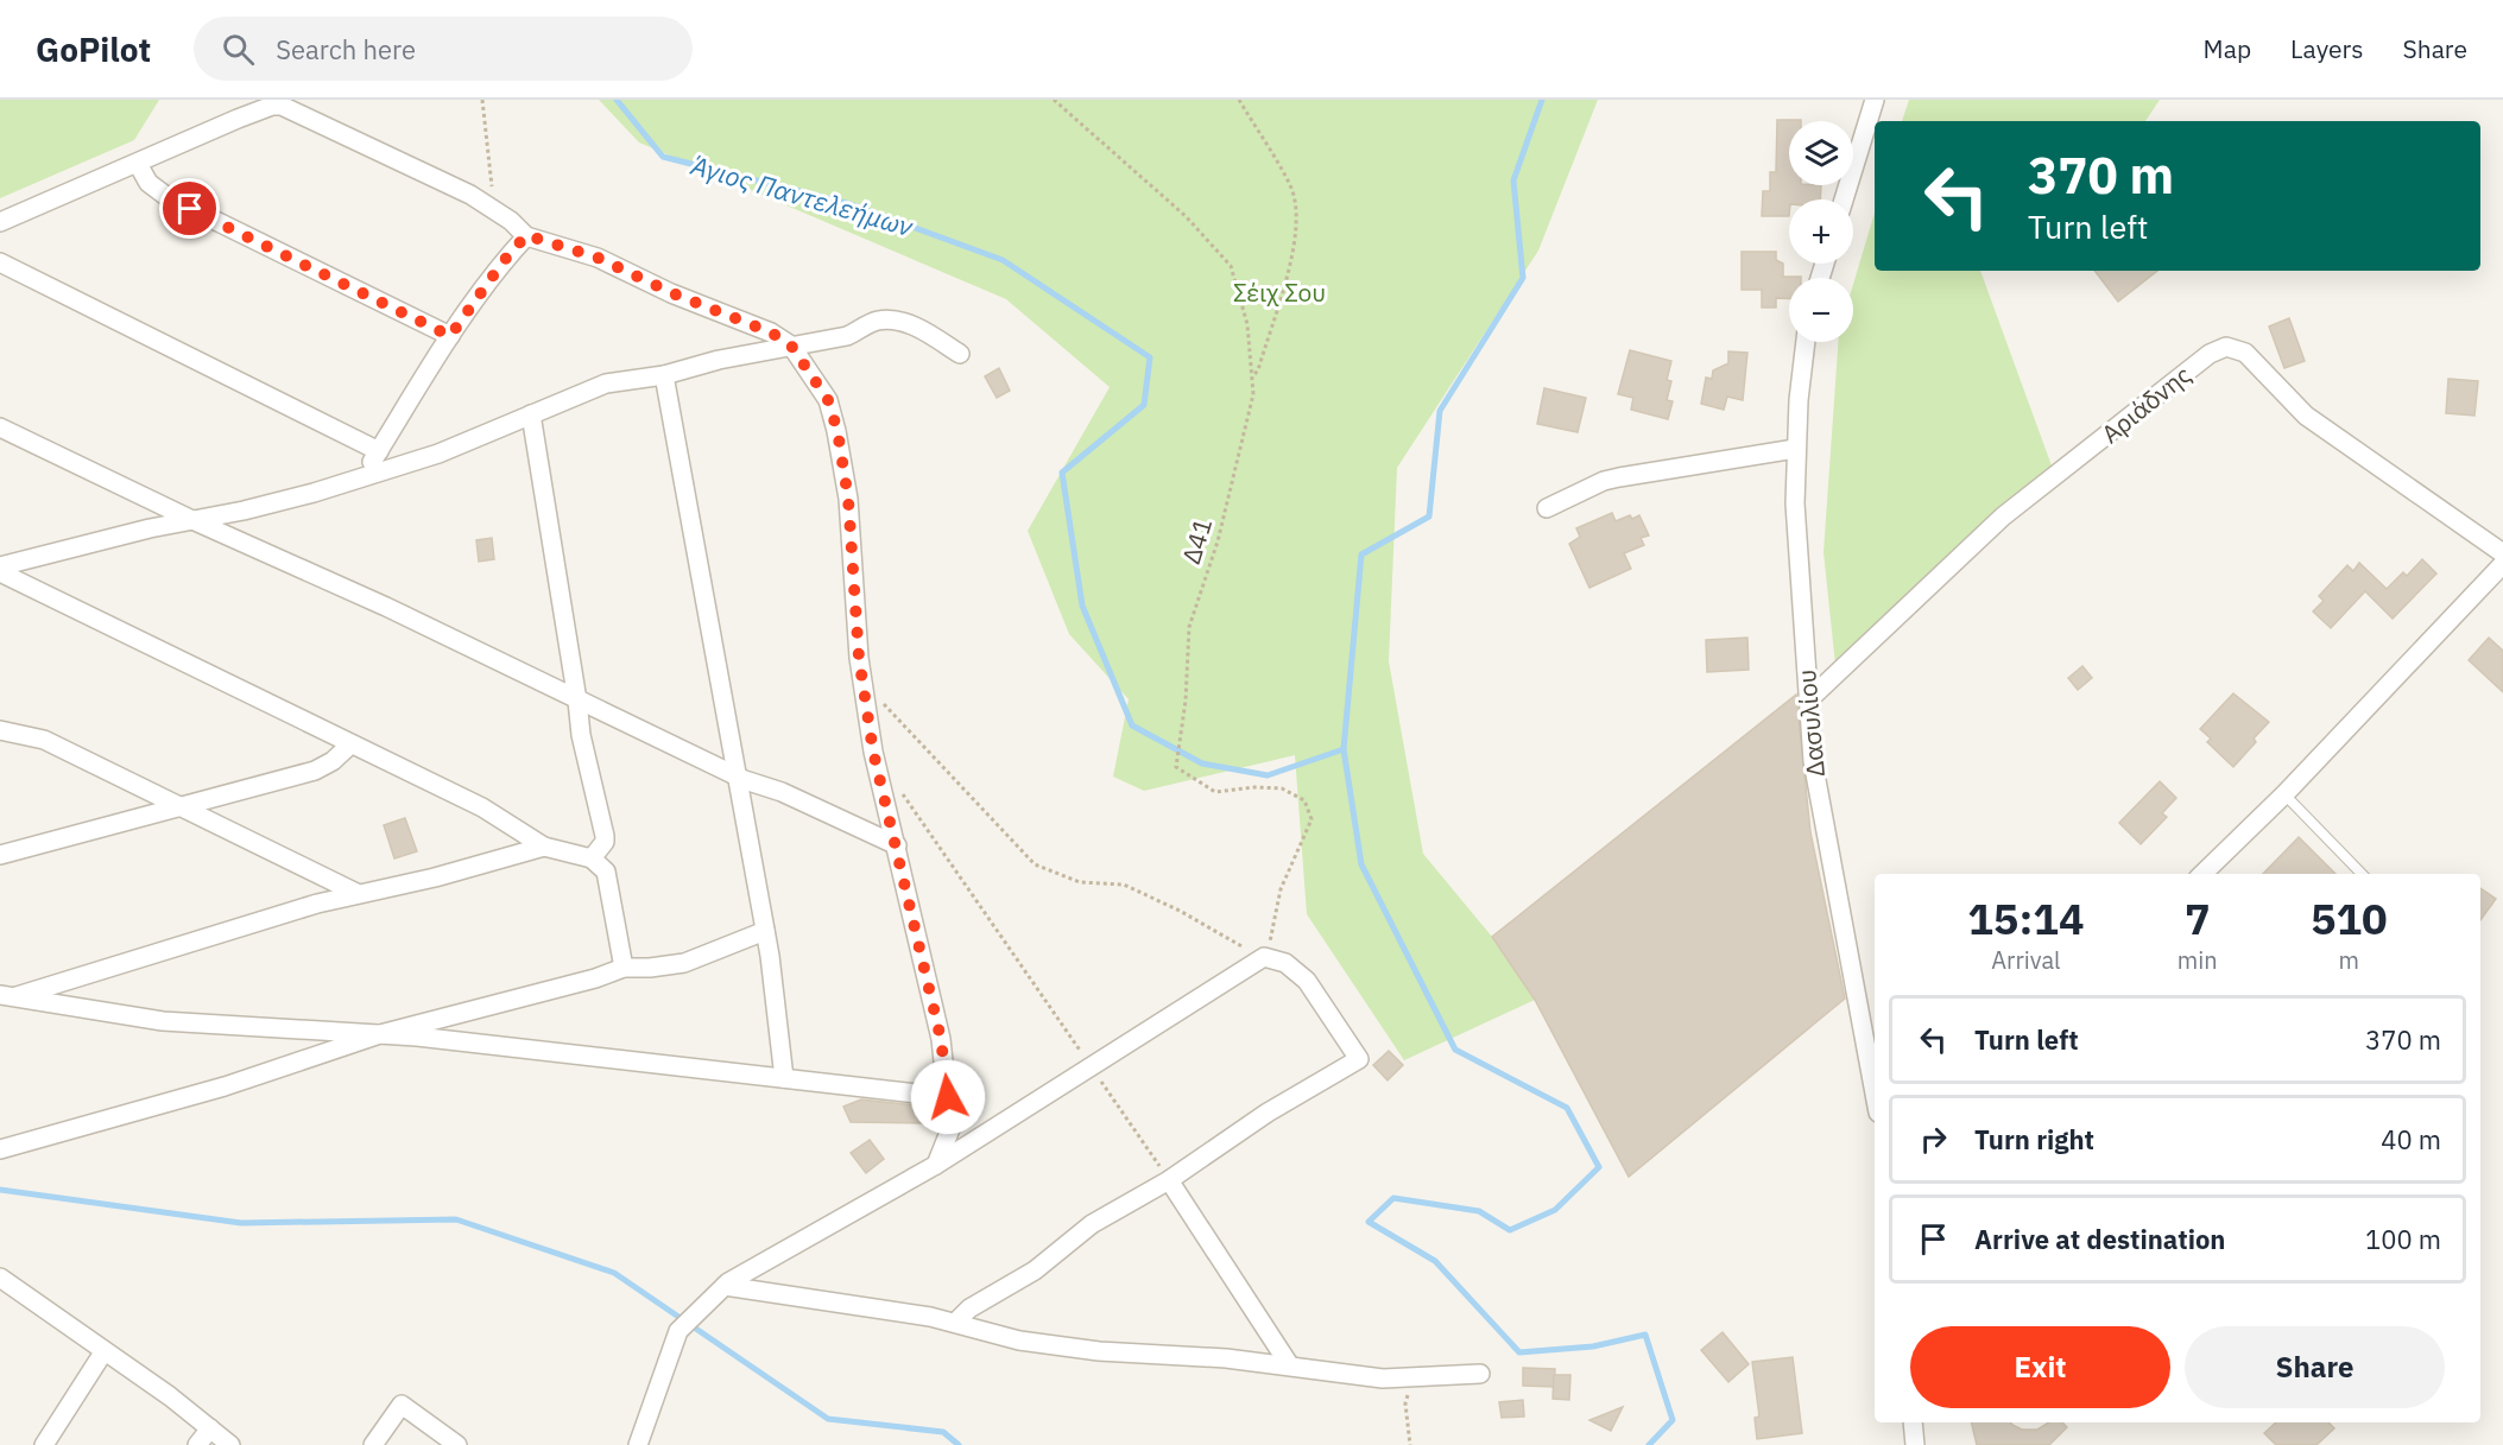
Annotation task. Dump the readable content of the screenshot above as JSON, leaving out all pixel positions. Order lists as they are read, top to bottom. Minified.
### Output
{"streets":{"street":["Αριάδνης","Δασυλίου"],"path":["Δ41"]},"crossings":[["Αριάδνης","Δασυλίου"]],"water":["Άγιος Παντελεήμων"],"parks":["Σέιχ Σου"],"page":{"header":"GoPilot","search":"Search here","nav":["Map","Layers","Share"],"map_buttons":["+","−"],"turn":["370 m","Turn left"],"eta":["15:14","Arrival","7","min","510","m"],"list":[{"name":"Turn left","value":"370 m"},{"name":"Turn right","value":"40 m"},{"name":"Arrive at destination","value":"100 m"}],"buttons":["Exit","Share"]}}
